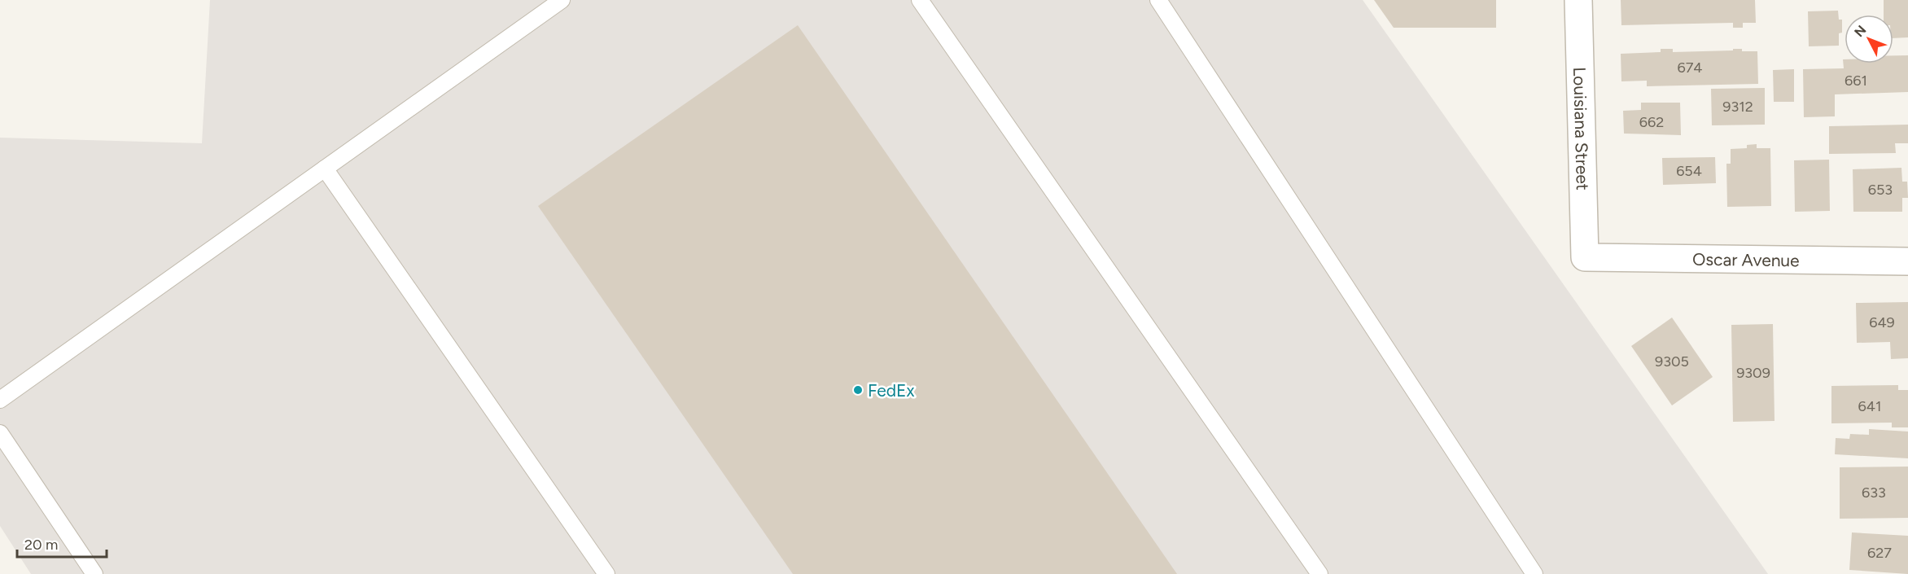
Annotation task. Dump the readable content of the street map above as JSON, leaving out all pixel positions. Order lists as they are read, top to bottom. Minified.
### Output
{"streets":{"street":["Louisiana Street","Oscar Avenue"]},"crossings":[["Louisiana Street","Oscar Avenue"]],"places":["FedEx"],"house_numbers":["674","661","9312","662","654","653","649","9305","9309","641","633","627"],"scale_bar":"20 m","north":"top left"}
